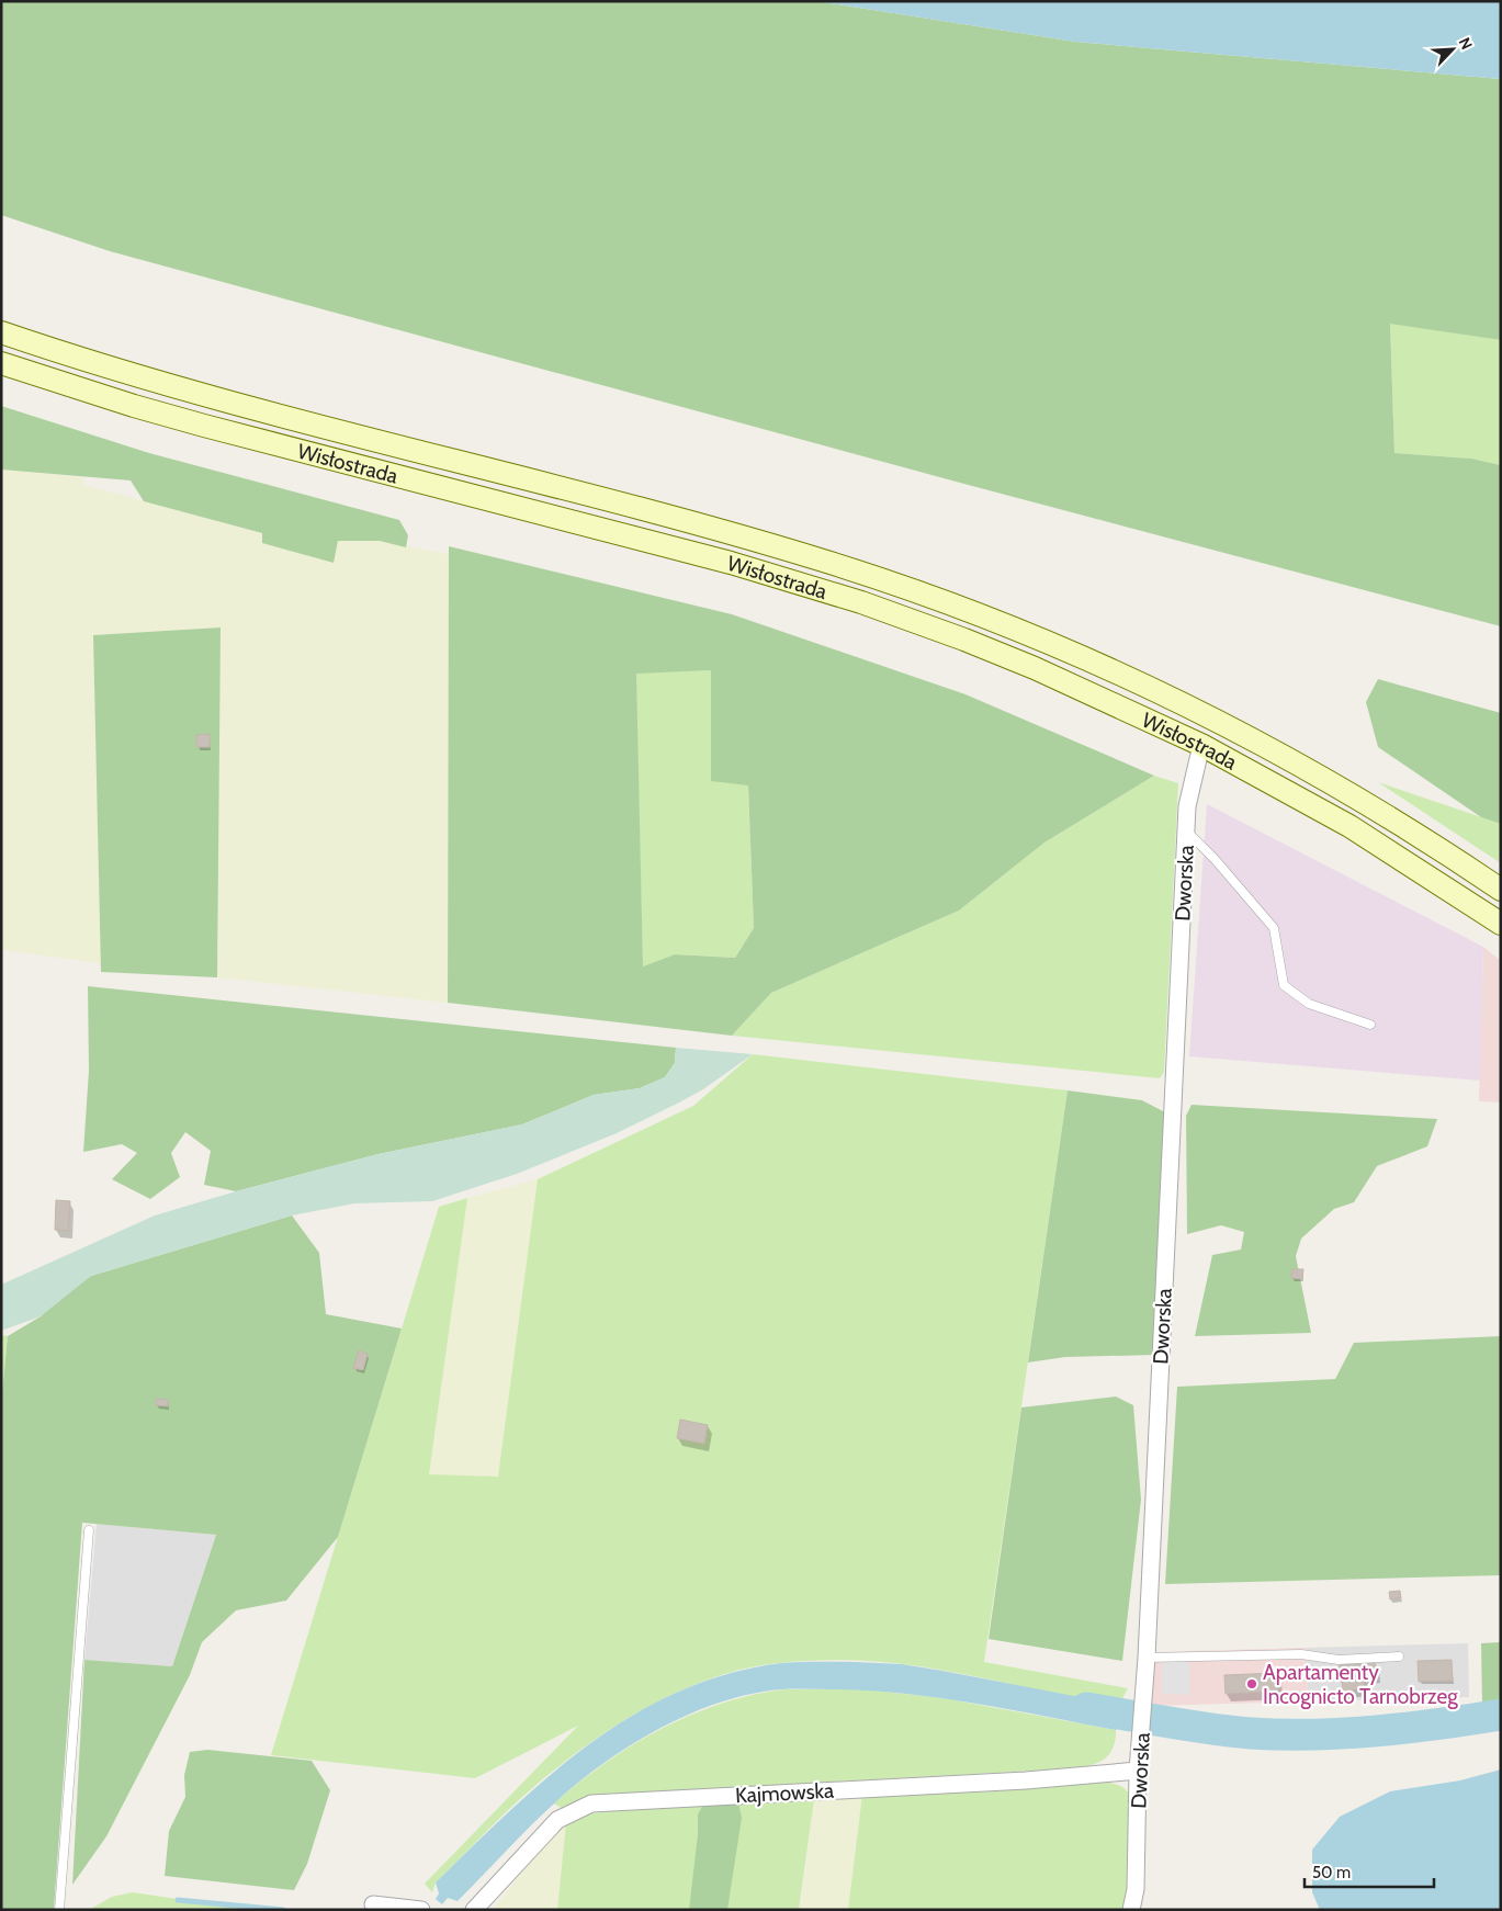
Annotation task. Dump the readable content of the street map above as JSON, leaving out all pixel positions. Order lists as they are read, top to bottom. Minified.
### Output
{"streets":{"main road":["Wisłostrada"],"street":["Dworska","Kajmowska"]},"crossings":[["Wisłostrada","Dworska"],["Dworska","Kajmowska"]],"places":["Apartamenty Incognicto Tarnobrzeg"],"scale_bar":"50 m","north":"top right"}
